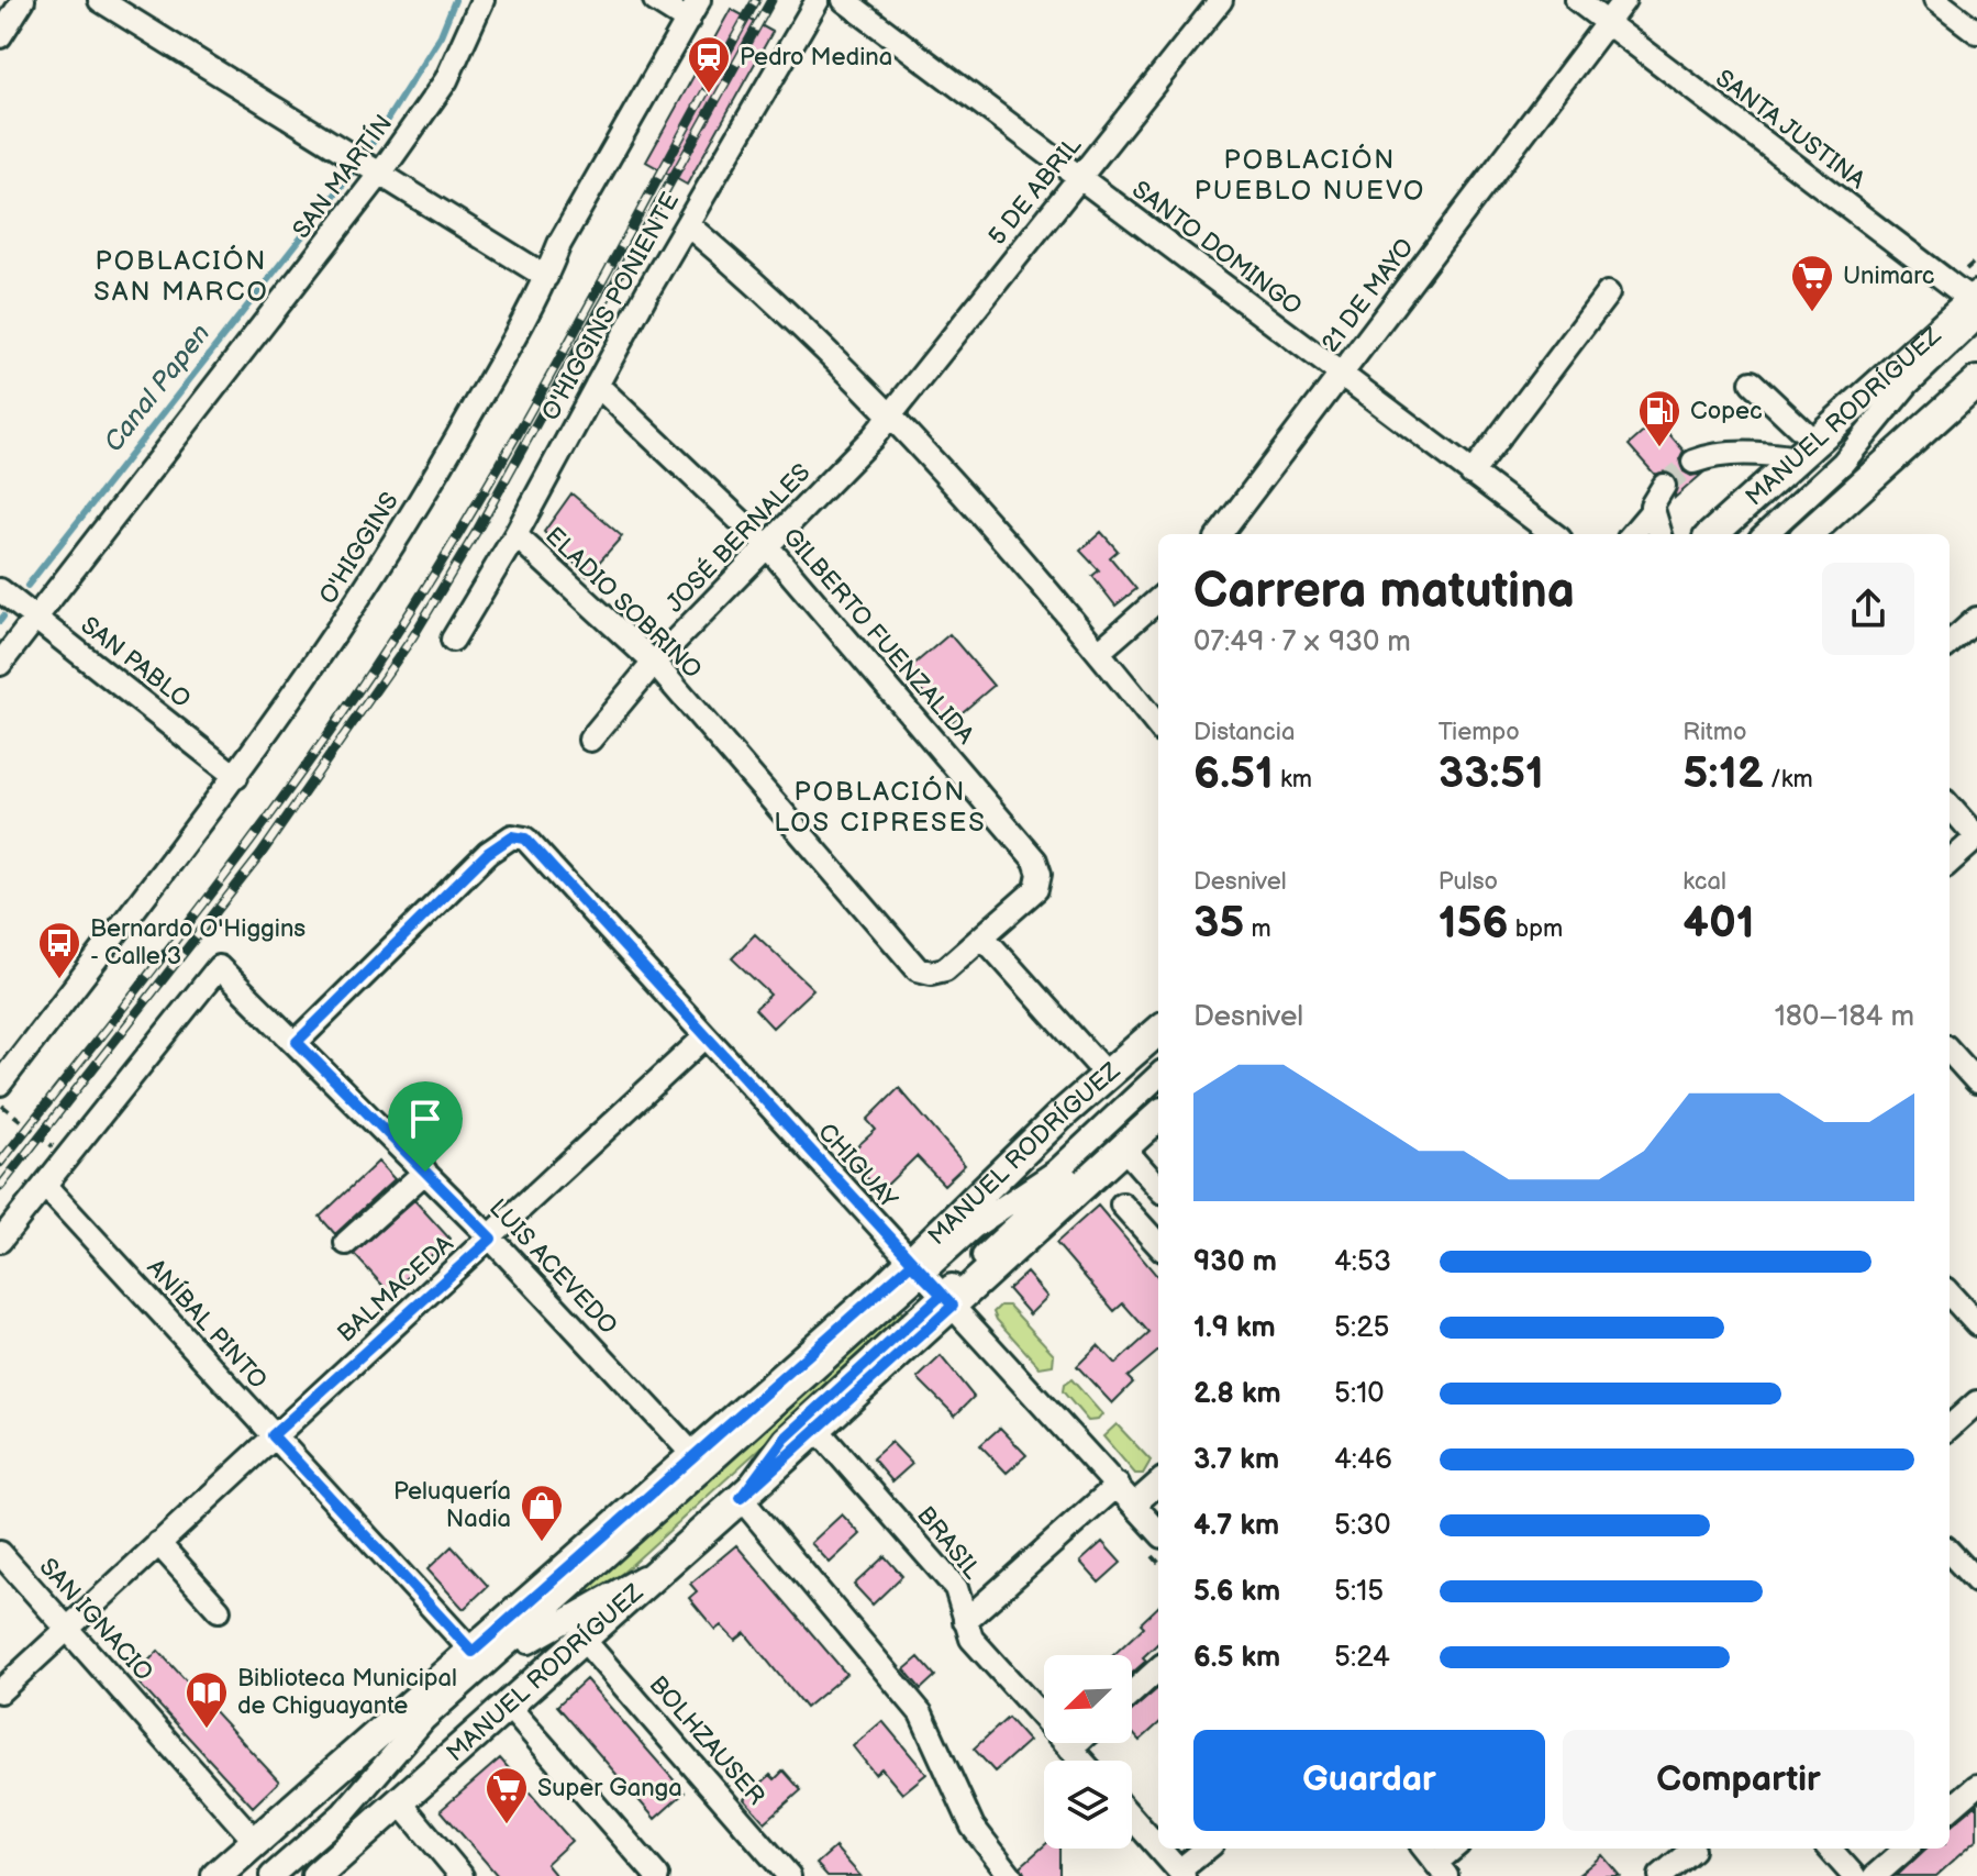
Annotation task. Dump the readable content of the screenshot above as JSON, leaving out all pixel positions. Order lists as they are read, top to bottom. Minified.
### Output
{"streets":{"main road":["MANUEL RODRÍGUEZ"],"street":["SANTA JUSTINA","SAN MARTÍN","5 DE ABRIL","SANTO DOMINGO","21 DE MAYO","O'HIGGINS PONIENTE","JOSÉ BERNALES","O'HIGGINS","ELADIO SOBRINO","GILBERTO FUENZALIDA","SAN PABLO","CHIGUAY","LUIS ACEVEDO","BALMACEDA","ANÍBAL PINTO","BRASIL","SAN IGNACIO","BOLHZAUSER"]},"crossings":[["SANTA JUSTINA","21 DE MAYO"],["SANTA JUSTINA","MANUEL RODRÍGUEZ"],["SAN MARTÍN","SAN PABLO"],["5 DE ABRIL","SANTO DOMINGO"],["5 DE ABRIL","JOSÉ BERNALES"],["SANTO DOMINGO","21 DE MAYO"],["O'HIGGINS PONIENTE","ELADIO SOBRINO"],["O'HIGGINS PONIENTE","GILBERTO FUENZALIDA"],["MANUEL RODRÍGUEZ","CHIGUAY"],["MANUEL RODRÍGUEZ","LUIS ACEVEDO"],["MANUEL RODRÍGUEZ","ANÍBAL PINTO"],["MANUEL RODRÍGUEZ","BRASIL"],["MANUEL RODRÍGUEZ","SAN IGNACIO"],["MANUEL RODRÍGUEZ","BOLHZAUSER"],["JOSÉ BERNALES","ELADIO SOBRINO"],["JOSÉ BERNALES","GILBERTO FUENZALIDA"],["O'HIGGINS","SAN PABLO"],["ELADIO SOBRINO","GILBERTO FUENZALIDA"],["CHIGUAY","LUIS ACEVEDO"],["CHIGUAY","BALMACEDA"],["LUIS ACEVEDO","BALMACEDA"],["BALMACEDA","ANÍBAL PINTO"],["BALMACEDA","SAN IGNACIO"]],"districts":["POBLACIÓN PUEBLO NUEVO","POBLACIÓN SAN MARCO","POBLACIÓN LOS CIPRESES"],"water":["Canal Papen"],"places":{"station":["Pedro Medina"],"supermarket":["Unimarc","Super Ganga"],"fuel station":["Copec"],"bus stop":["Bernardo O'Higgins - Calle 3"],"shop":["Peluquería Nadia"],"library":["Biblioteca Municipal de Chiguayante"]},"north":"bottom left","page":{"heading":["Carrera matutina","07:49 · 7 × 930 m"],"stats":[["Distancia","6.51 km"],["Tiempo","33:51"],["Ritmo","5:12 /km"],["Desnivel","35 m"],["Pulso","156 bpm"],["kcal","401"]],"chart":["Desnivel","180–184 m"],"list":[{"name":"930 m","note":"4:53"},{"name":"1.9 km","note":"5:25"},{"name":"2.8 km","note":"5:10"},{"name":"3.7 km","note":"4:46"},{"name":"4.7 km","note":"5:30"},{"name":"5.6 km","note":"5:15"},{"name":"6.5 km","note":"5:24"}],"buttons":["Guardar","Compartir"]}}
